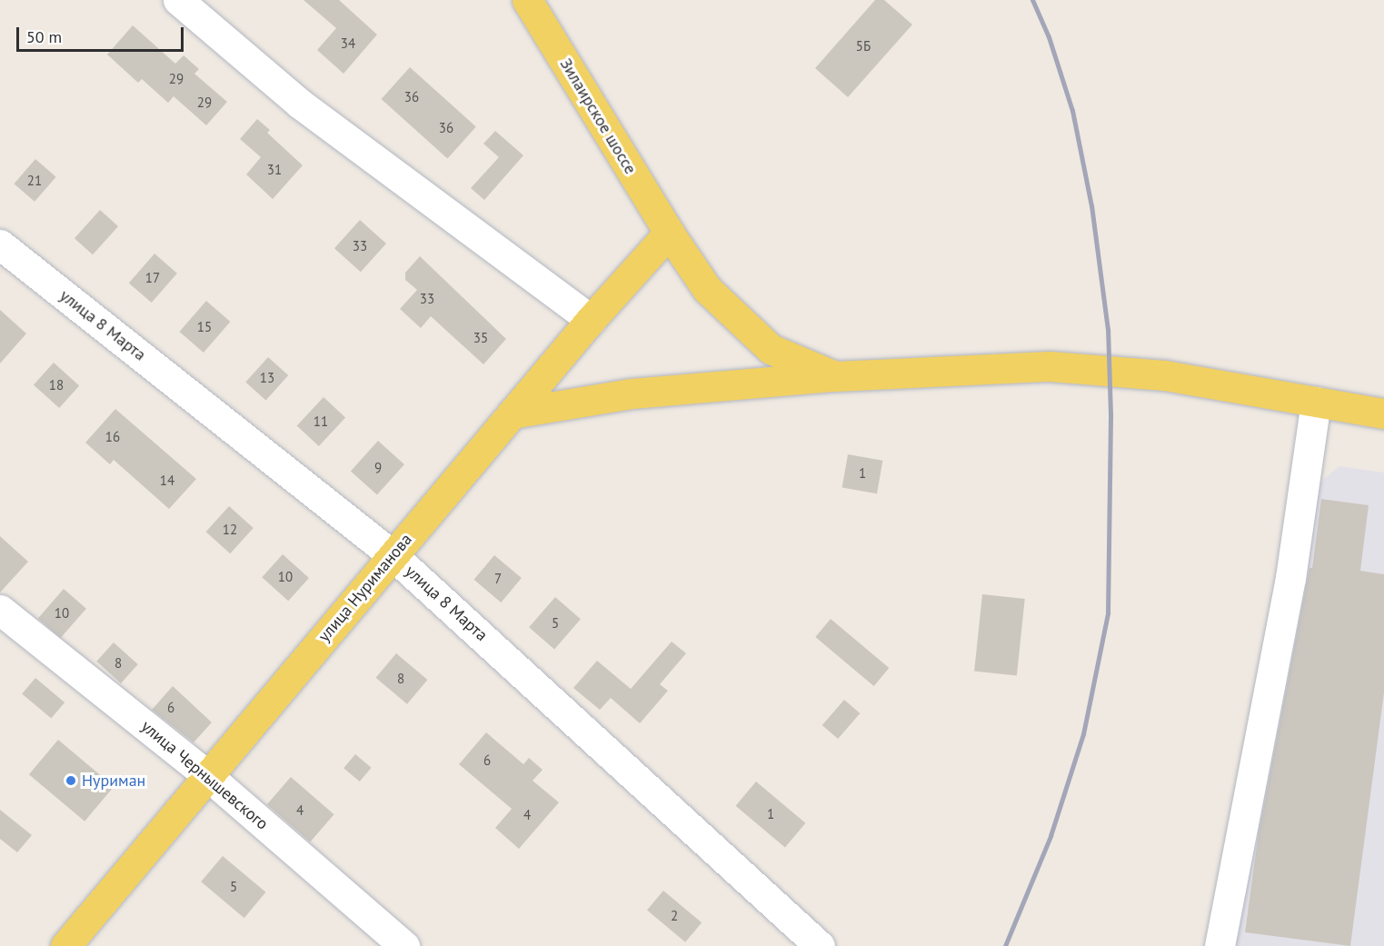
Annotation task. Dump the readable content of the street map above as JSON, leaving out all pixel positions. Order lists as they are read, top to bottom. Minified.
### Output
{"streets":{"main road":["Зилаирское шоссе","улица Нуриманова"],"street":["улица 8 Марта","улица Чернышевского"]},"crossings":[["Зилаирское шоссе","улица Нуриманова"],["улица 8 Марта","улица Нуриманова"],["улица Нуриманова","улица Чернышевского"]],"places":["Нуриман"],"house_numbers":["34","5Б","29","36","29","36","31","21","33","17","33","15","35","13","18","11","16","9","1","14","12","10","7","10","5","8","8","6","6","4","1","4","5","2"],"scale_bar":"50 m"}
